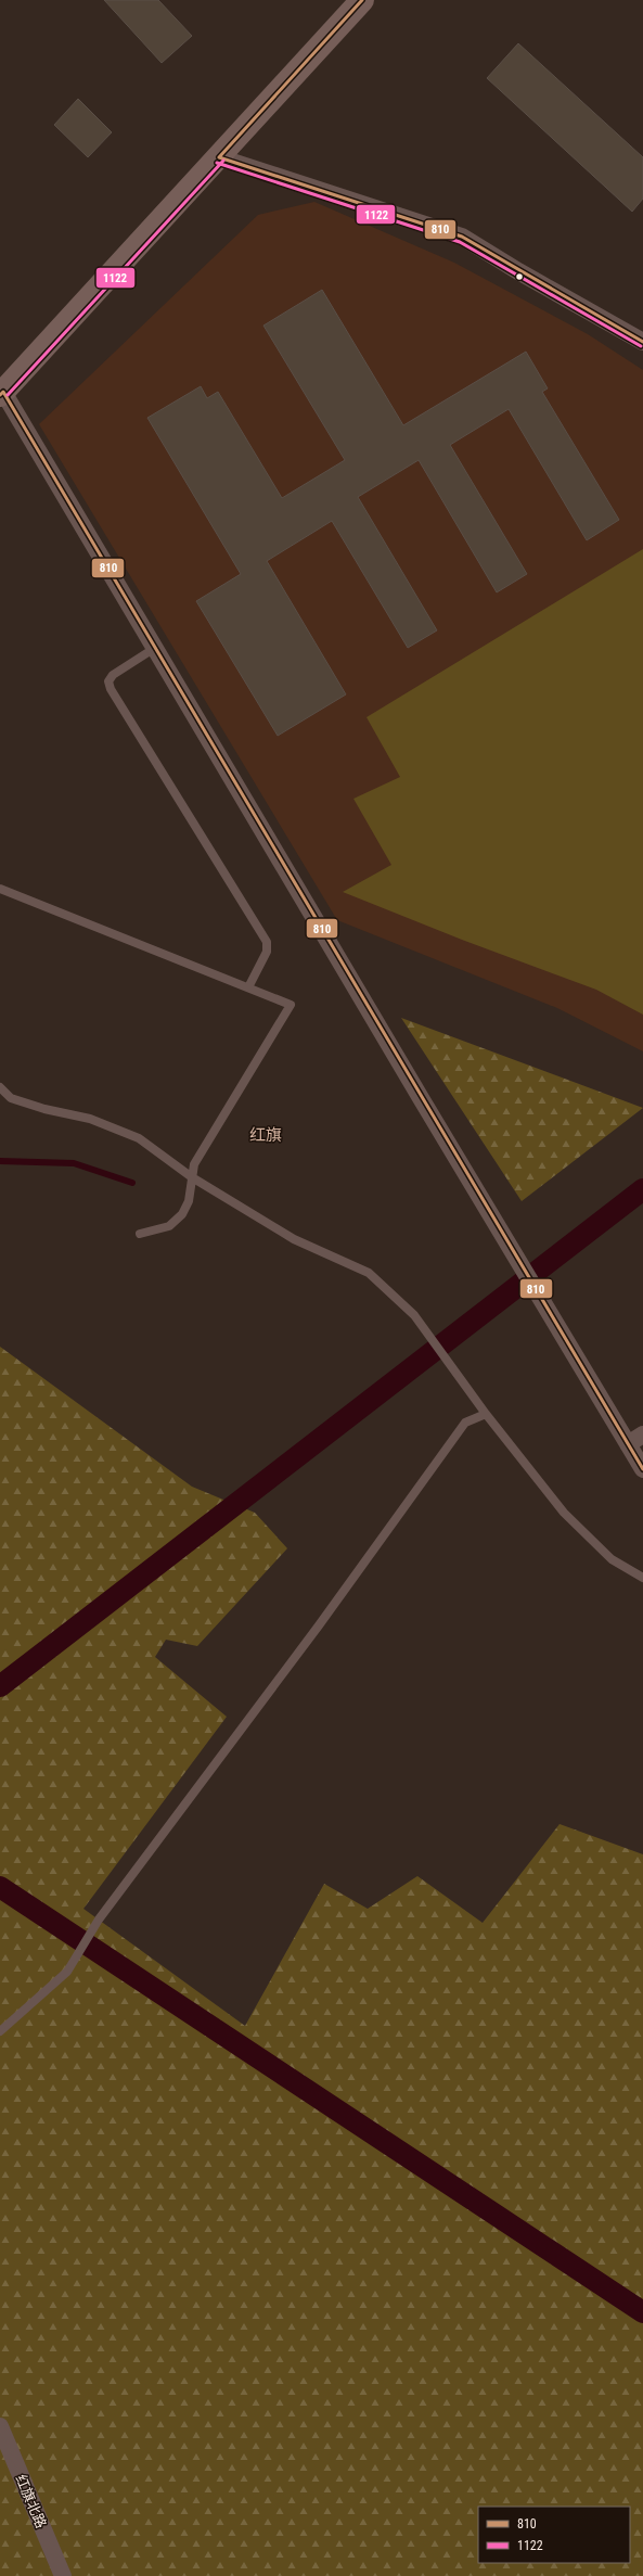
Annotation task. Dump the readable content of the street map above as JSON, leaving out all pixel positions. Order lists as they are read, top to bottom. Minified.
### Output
{"streets":{"street":["红旗北路"]},"districts":["红旗"],"lines":["transit line 810","transit line 1122"],"legend":["810","1122"]}
